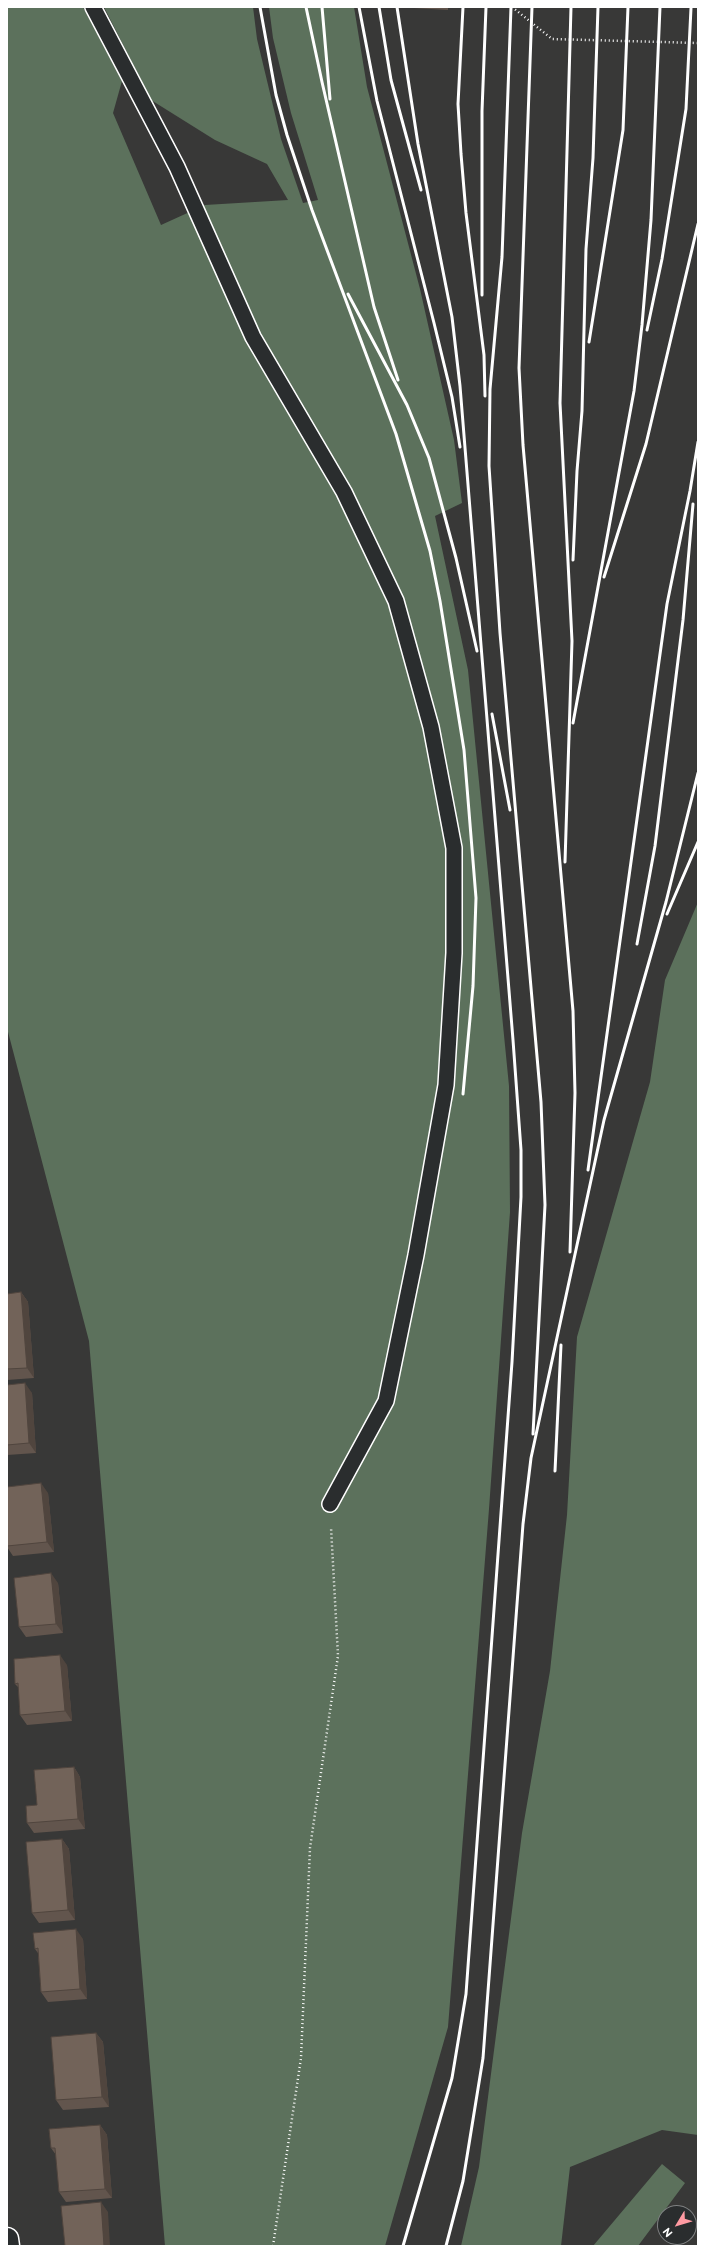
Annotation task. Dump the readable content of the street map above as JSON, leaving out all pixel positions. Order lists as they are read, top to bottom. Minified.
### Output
{"north":"bottom left"}
